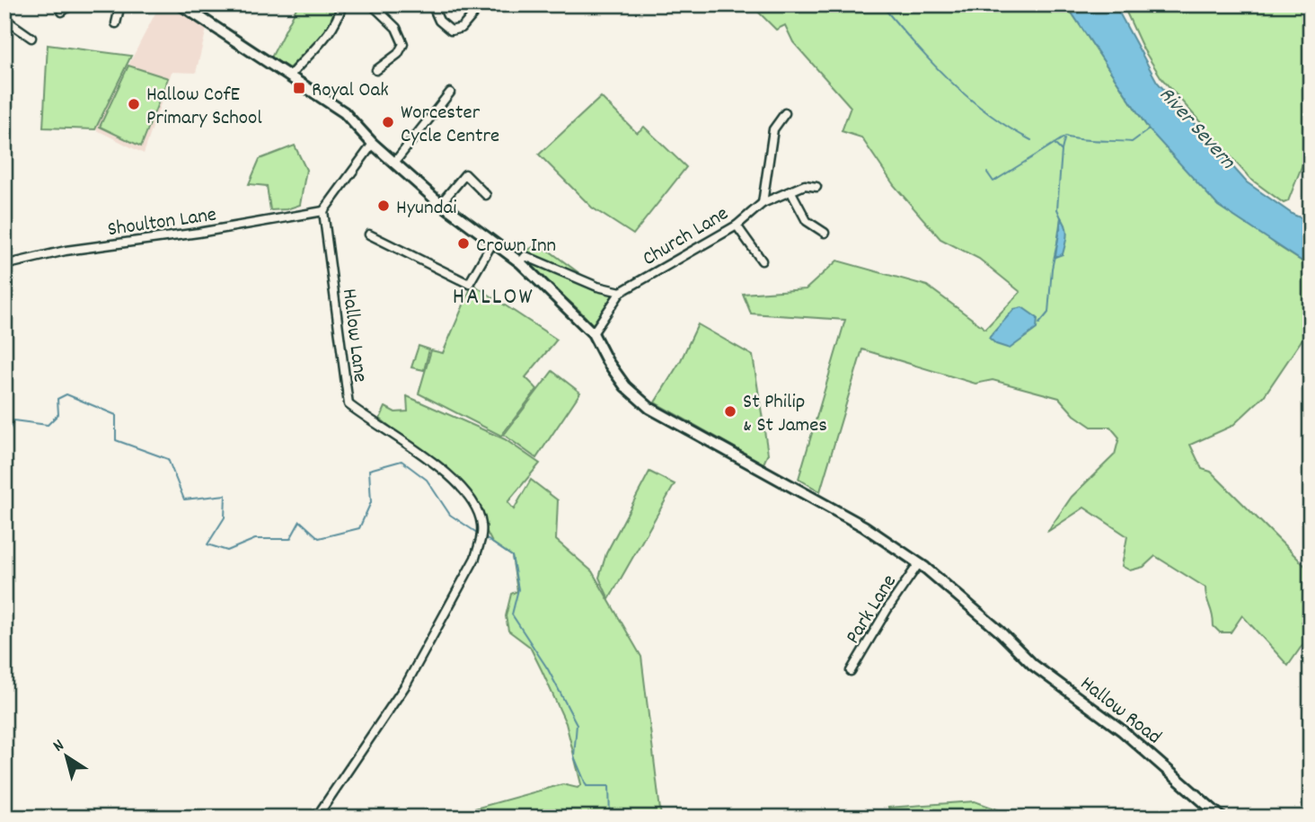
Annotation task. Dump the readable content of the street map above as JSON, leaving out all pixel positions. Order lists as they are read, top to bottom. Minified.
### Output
{"streets":{"main road":["Hallow Road"],"street":["Shoulton Lane","Church Lane","Hallow Lane","Park Lane"]},"crossings":[["Shoulton Lane","Hallow Lane"],["Church Lane","Hallow Road"],["Park Lane","Hallow Road"]],"districts":["HALLOW"],"water":["River Severn"],"places":{"transit":["Royal Oak"],"other":["Hallow CofE Primary School","Worcester Cycle Centre","Hyundai","Crown Inn","St Philip & St James"]},"north":"top left"}
